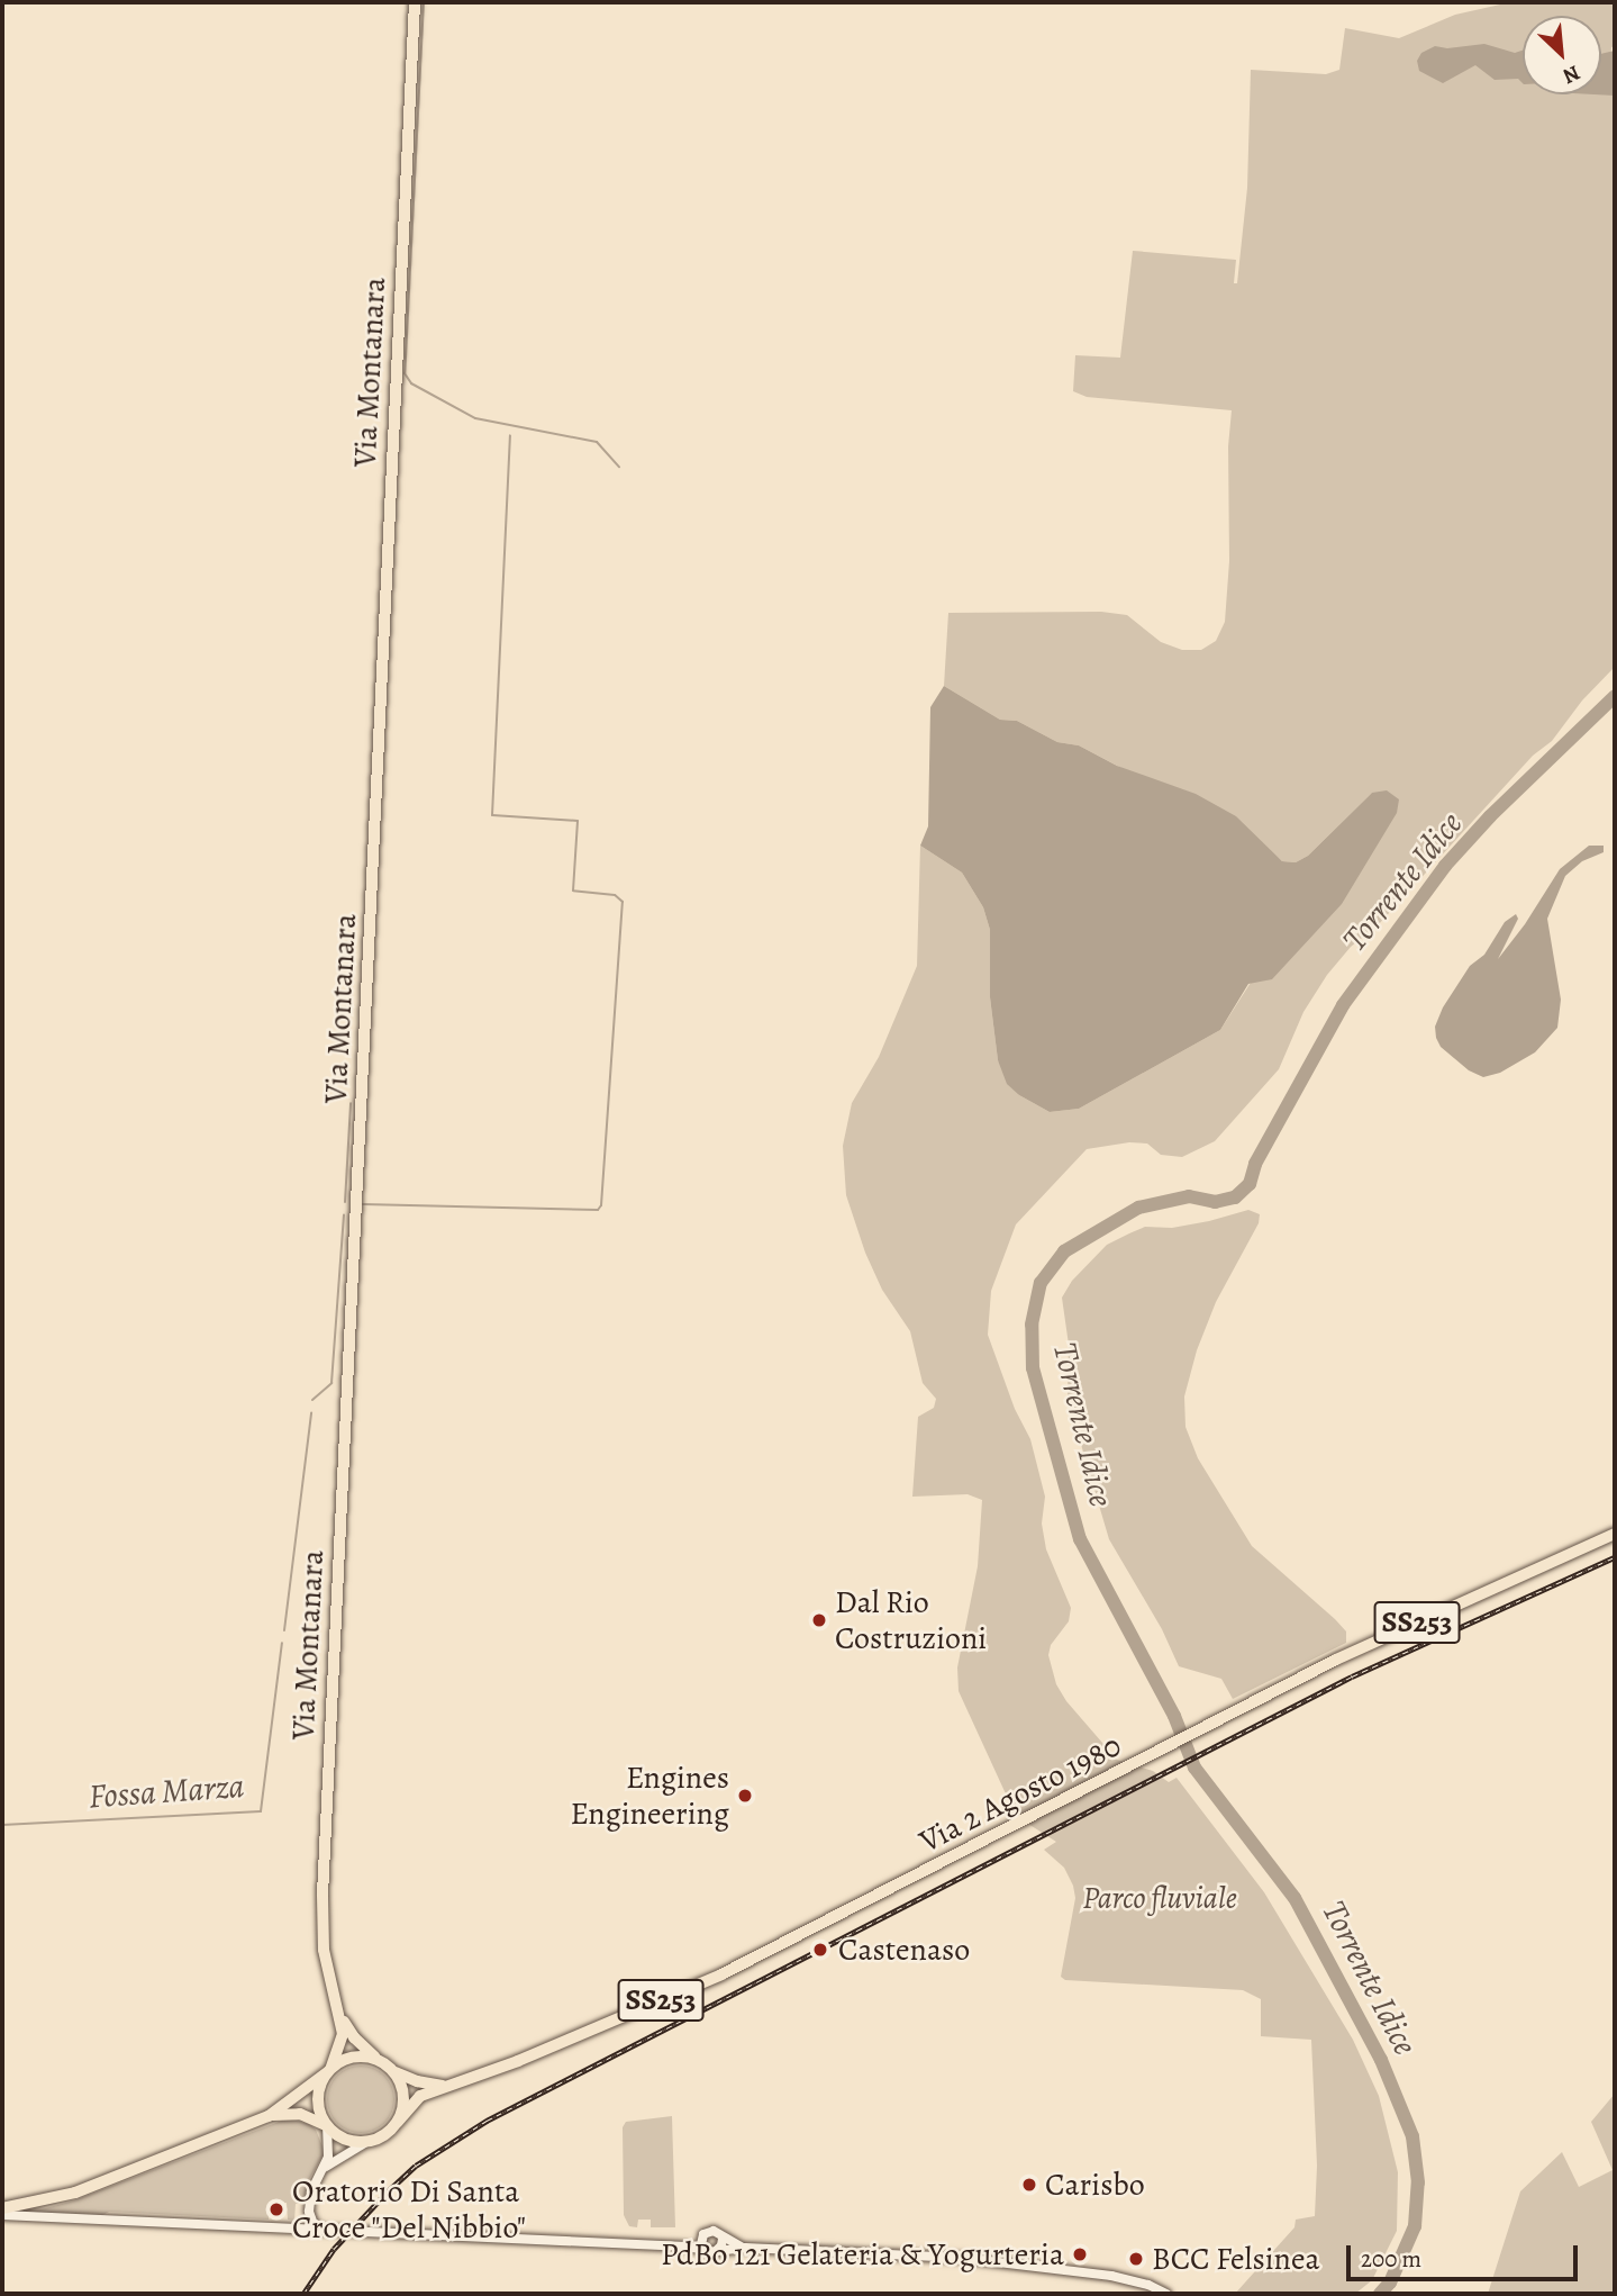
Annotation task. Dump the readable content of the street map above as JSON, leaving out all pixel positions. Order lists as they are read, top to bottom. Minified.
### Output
{"streets":{"main road":["Via Montanara","SS253","Via 2 Agosto 1980"]},"crossings":[["Via Montanara","SS253"],["Via Montanara","Via 2 Agosto 1980"],["SS253","Via 2 Agosto 1980"]],"water":["Torrente Idice","Fossa Marza"],"parks":["Parco fluviale"],"places":["Dal Rio Costruzioni","Engines Engineering","Castenaso","Carisbo","Oratorio Di Santa Croce \"Del Nibbio\"","PdBo 121 Gelateria & Yogurteria","BCC Felsinea"],"scale_bar":"200 m","north":"bottom right"}
